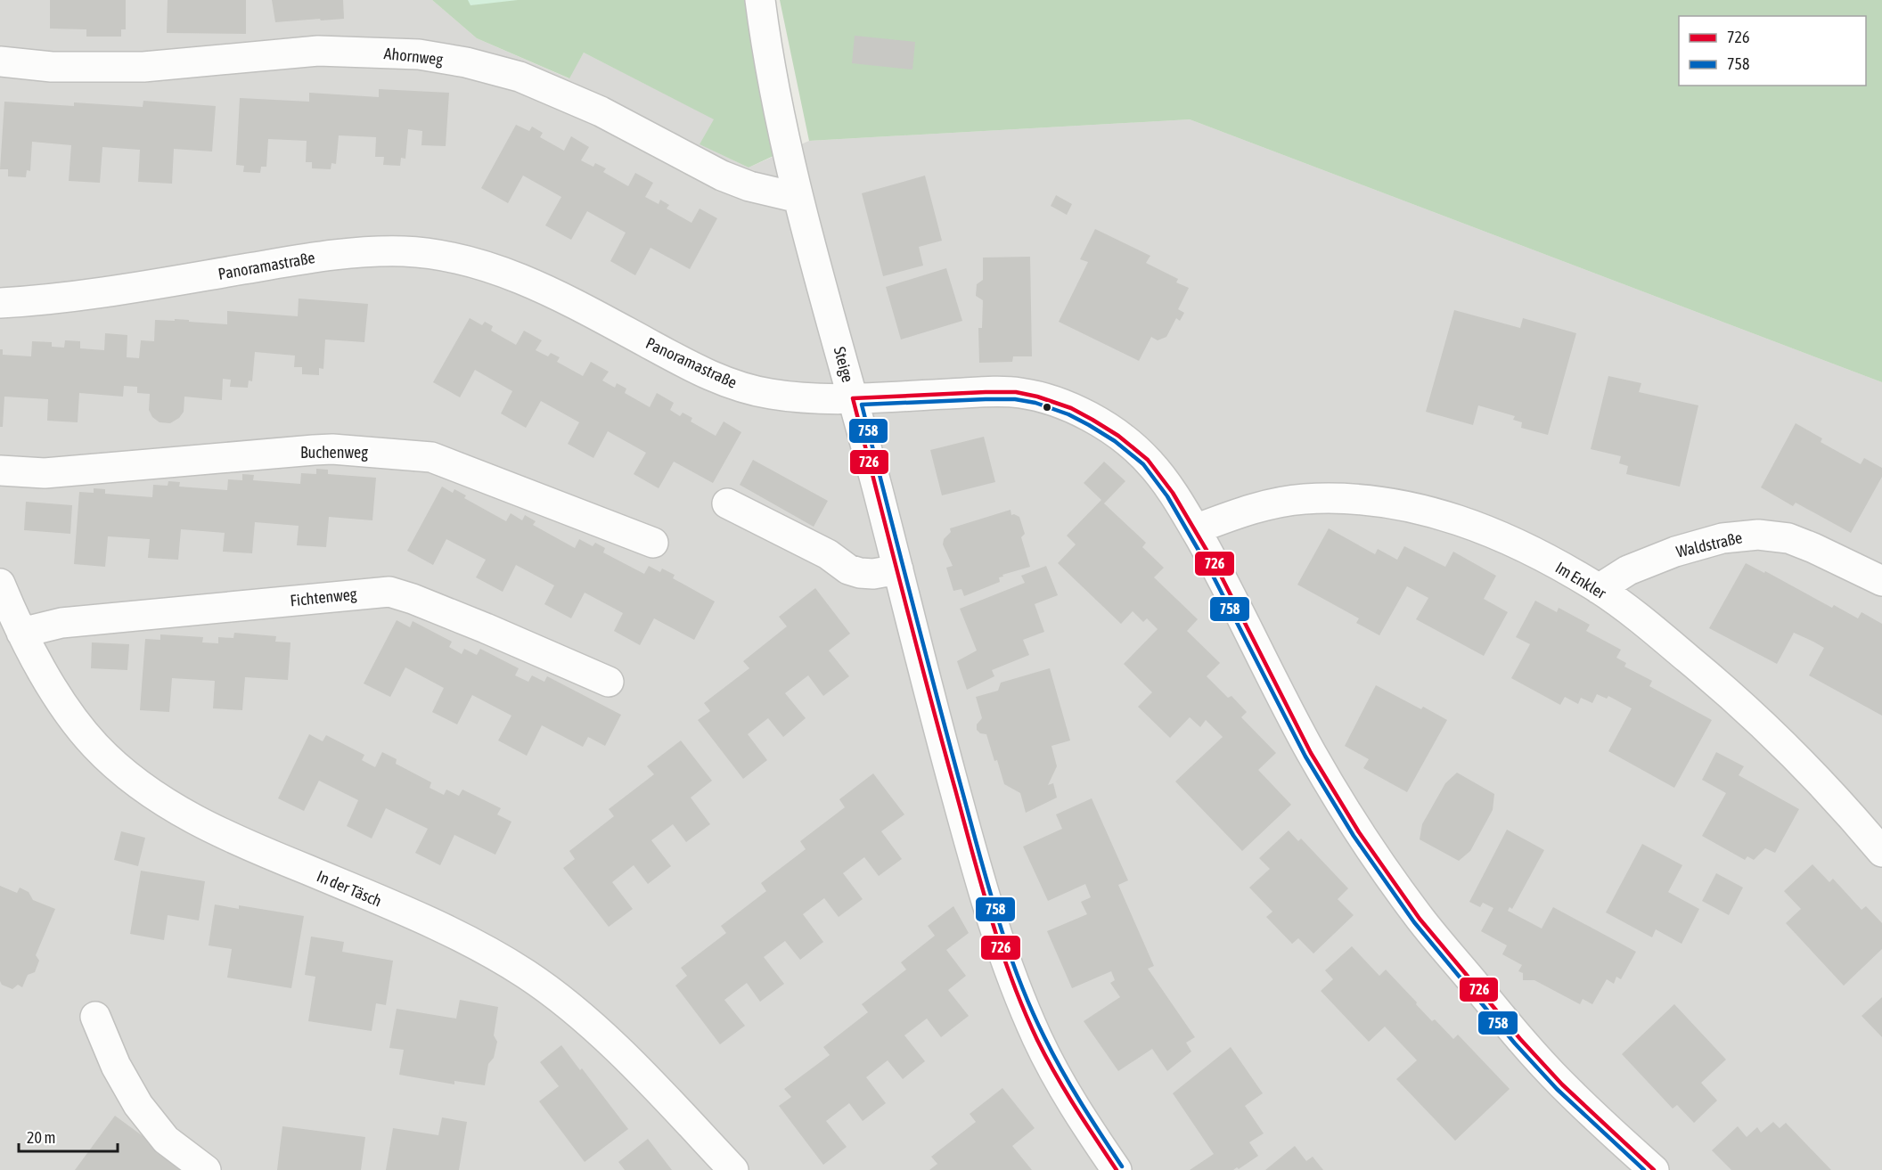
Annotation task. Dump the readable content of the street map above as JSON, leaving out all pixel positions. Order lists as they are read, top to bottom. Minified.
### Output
{"streets":{"street":["Ahornweg","Panoramastraße","Steige","Buchenweg","Waldstraße","Im Enkler","Fichtenweg","In der Täsch"]},"crossings":[["Ahornweg","Steige"],["Panoramastraße","Steige"],["Panoramastraße","Im Enkler"],["Waldstraße","Im Enkler"],["Fichtenweg","In der Täsch"]],"lines":["transit line 726","transit line 758"],"legend":["726","758"],"scale_bar":"20 m"}
